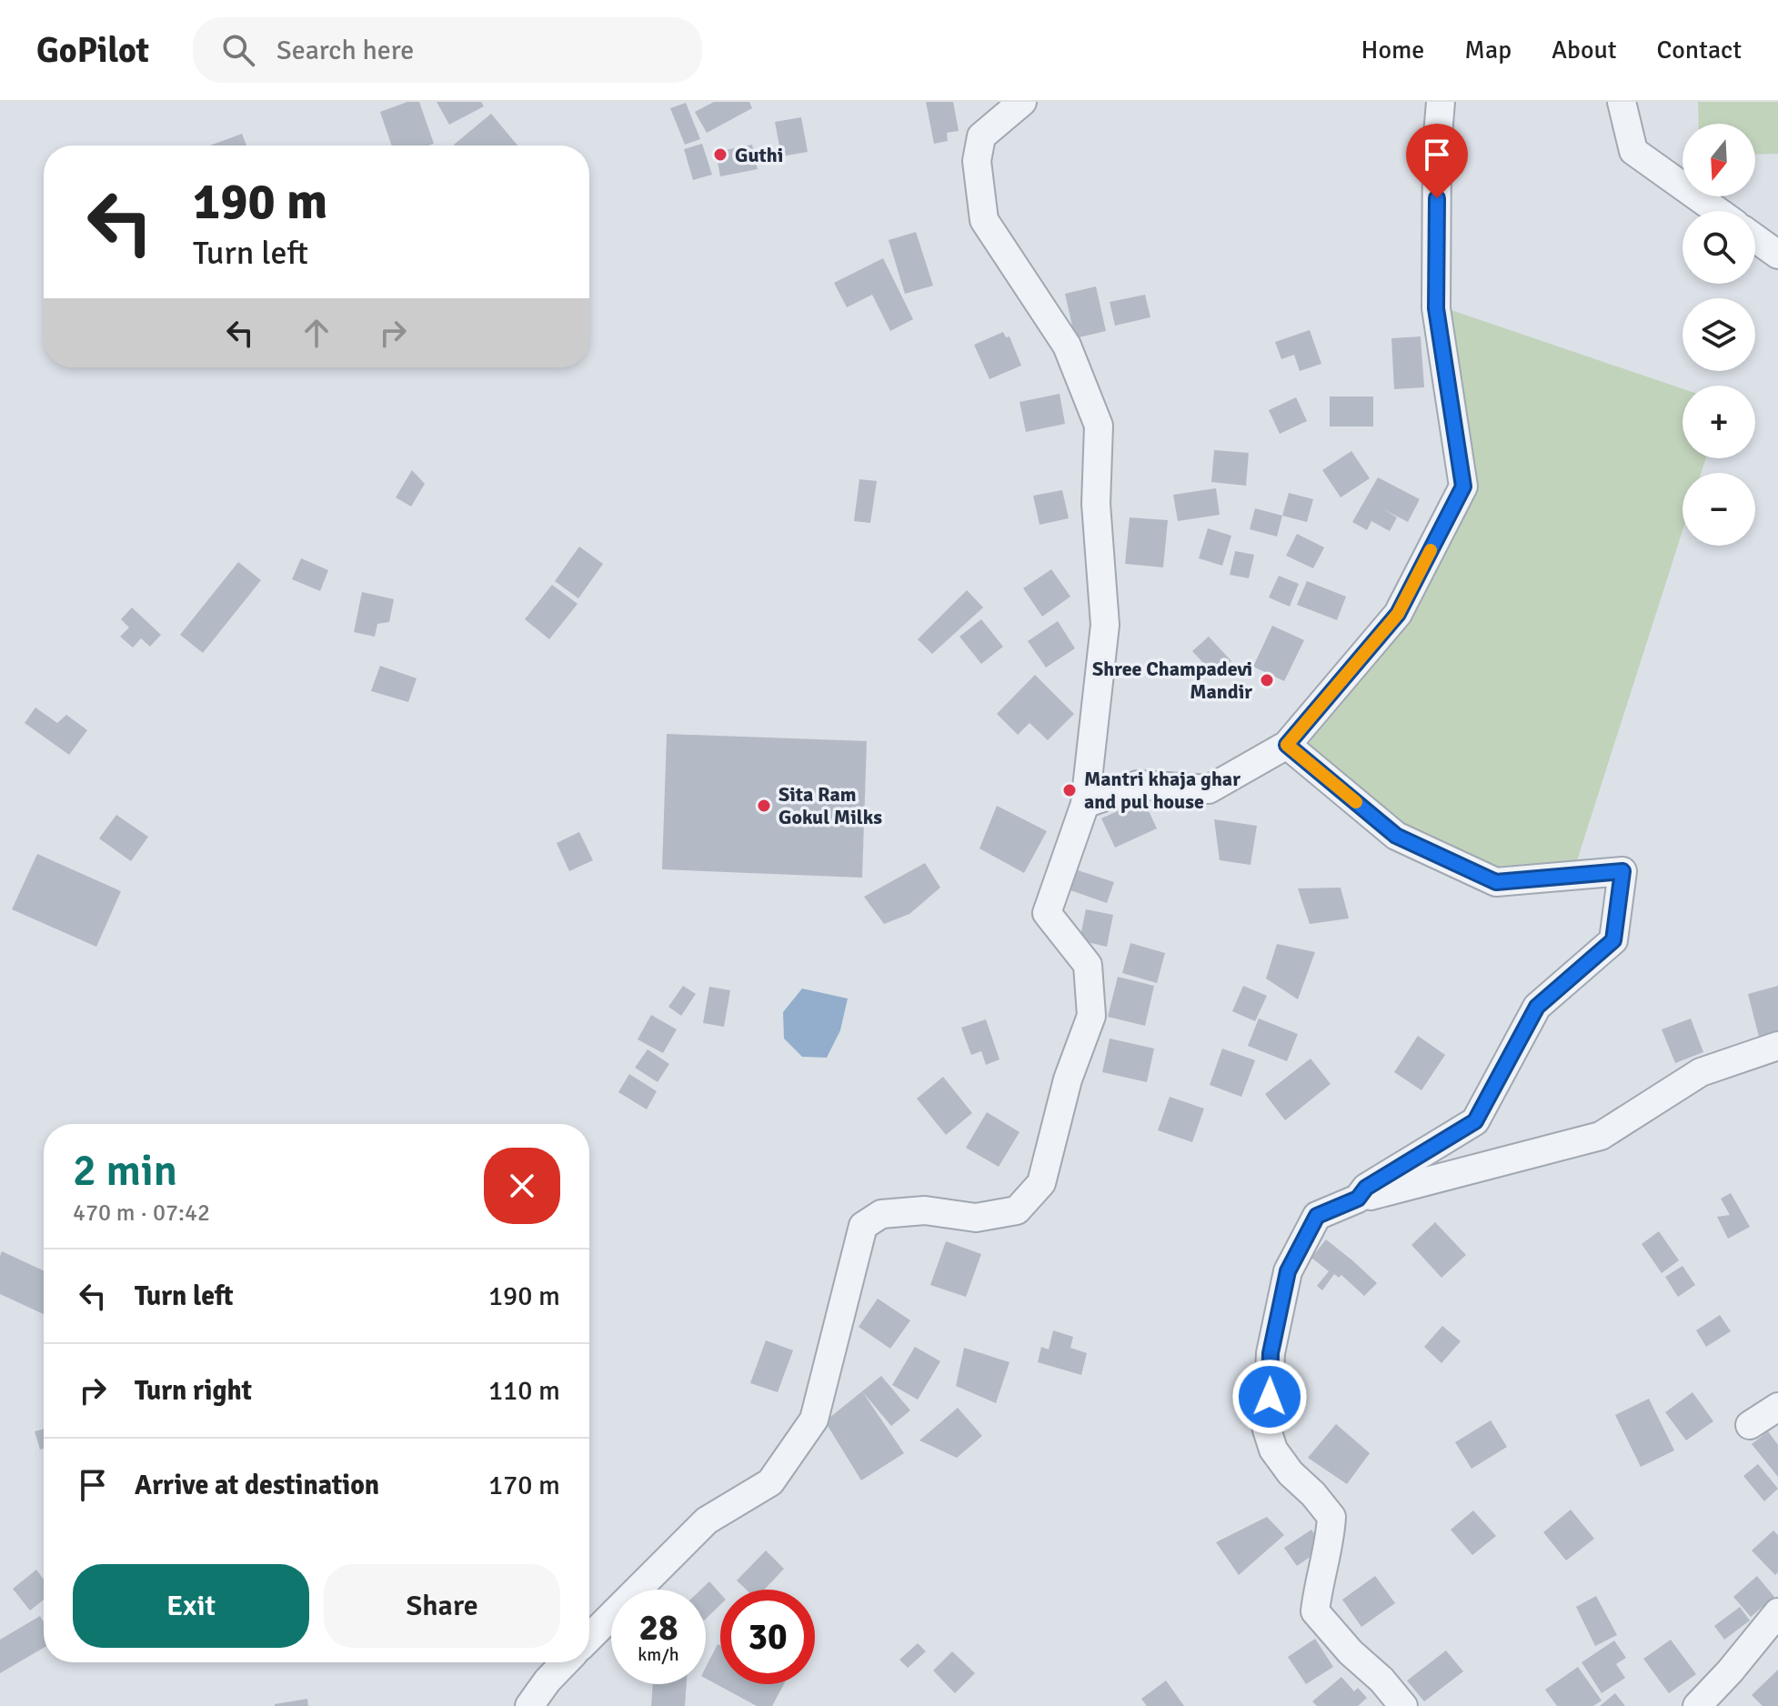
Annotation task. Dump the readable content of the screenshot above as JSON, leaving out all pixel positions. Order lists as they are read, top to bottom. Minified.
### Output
{"places":["Guthi","Shree Champadevi Mandir","Mantri khaja ghar and pul house","Sita Ram Gokul Milks"],"north":"bottom","page":{"header":"GoPilot","search":"Search here","nav":["Home","Map","About","Contact"],"map_buttons":["+","−"],"turn":["190 m","Turn left"],"heading":["2 min","470 m · 07:42"],"list":[{"name":"Turn left","value":"190 m"},{"name":"Turn right","value":"110 m"},{"name":"Arrive at destination","value":"170 m"}],"buttons":["Exit","Share"],"speed":"28 km/h","limit":"30"}}
